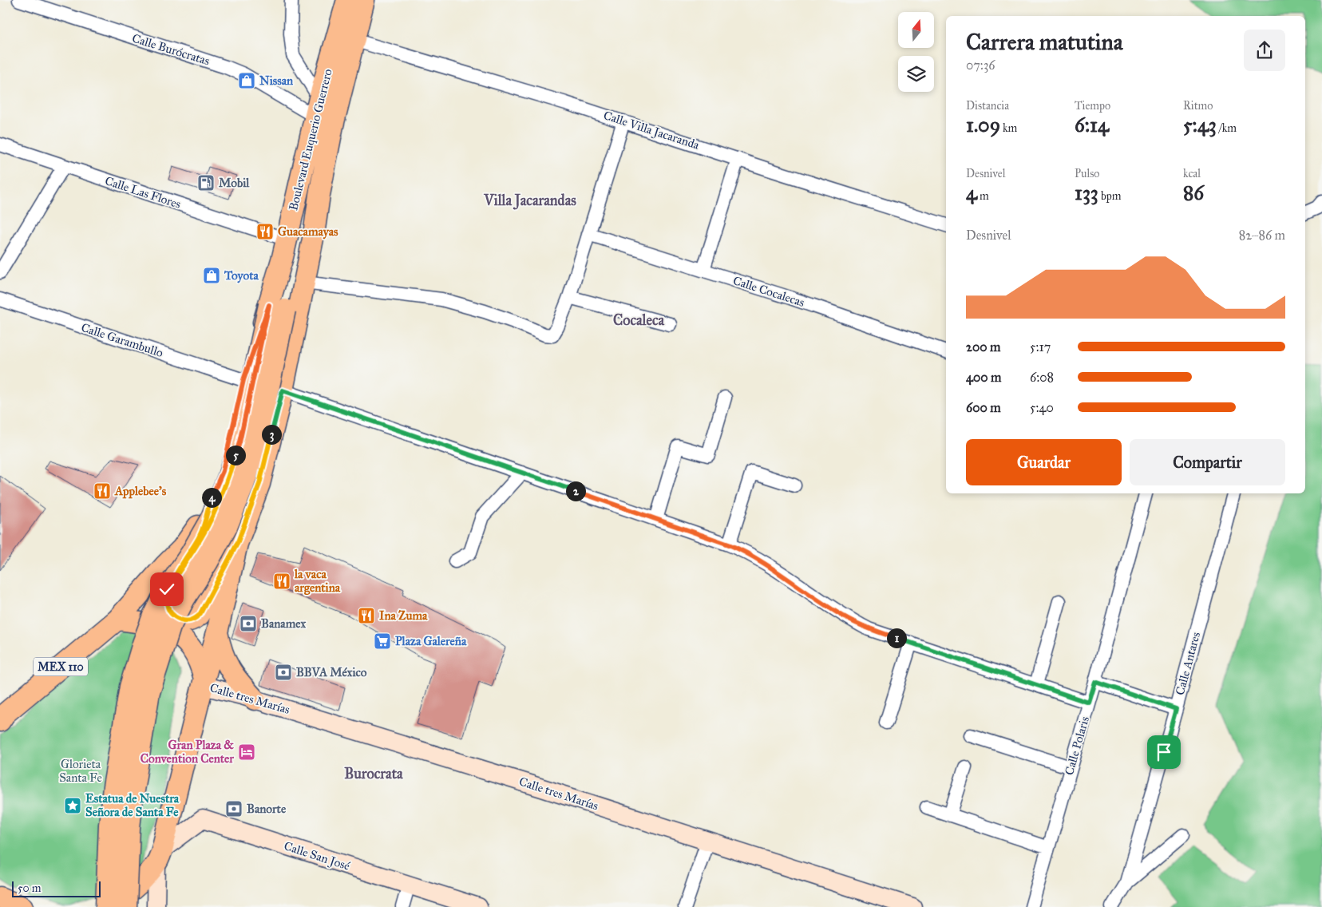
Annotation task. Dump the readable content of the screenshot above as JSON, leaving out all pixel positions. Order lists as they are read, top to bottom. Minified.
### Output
{"streets":{"main road":["Boulevard Euquerio Guerrero","MEX 110","Calle tres Marías","Calle San José"],"street":["Calle Burócratas","Calle Villa Jacaranda","Calle Las Flores","Calle Cocalecas","Calle Garambullo","Calle Antares","Calle Polaris"]},"crossings":[["Calle Burócratas","Boulevard Euquerio Guerrero"],["Boulevard Euquerio Guerrero","Calle Las Flores"],["Boulevard Euquerio Guerrero","Calle Garambullo"],["Boulevard Euquerio Guerrero","MEX 110"]],"districts":["Villa Jacarandas","Cocaleca","Burocrata"],"parks":["Glorieta Santa Fe"],"places":{"shop":["Nissan","Toyota"],"fuel station":["Mobil"],"restaurant":["Guacamayas","Applebee's","la vaca argentina","Ina Zuma"],"bank":["Banamex","BBVA México","Banorte"],"supermarket":["Plaza Galereña"],"hotel":["Gran Plaza & Convention Center"],"place":["Estatua de Nuestra Señora de Santa Fe"]},"scale_bar":"50 m","north":"top","page":{"heading":["Carrera matutina","07:36"],"stats":[["Distancia","1.09 km"],["Tiempo","6:14"],["Ritmo","5:43 /km"],["Desnivel","4 m"],["Pulso","133 bpm"],["kcal","86"]],"chart":["Desnivel","82–86 m"],"list":[{"name":"200 m","note":"5:17"},{"name":"400 m","note":"6:08"},{"name":"600 m","note":"5:40"}],"pins":["3","5","2","4","1"],"buttons":["Guardar","Compartir"],"scale":"50 m"}}
